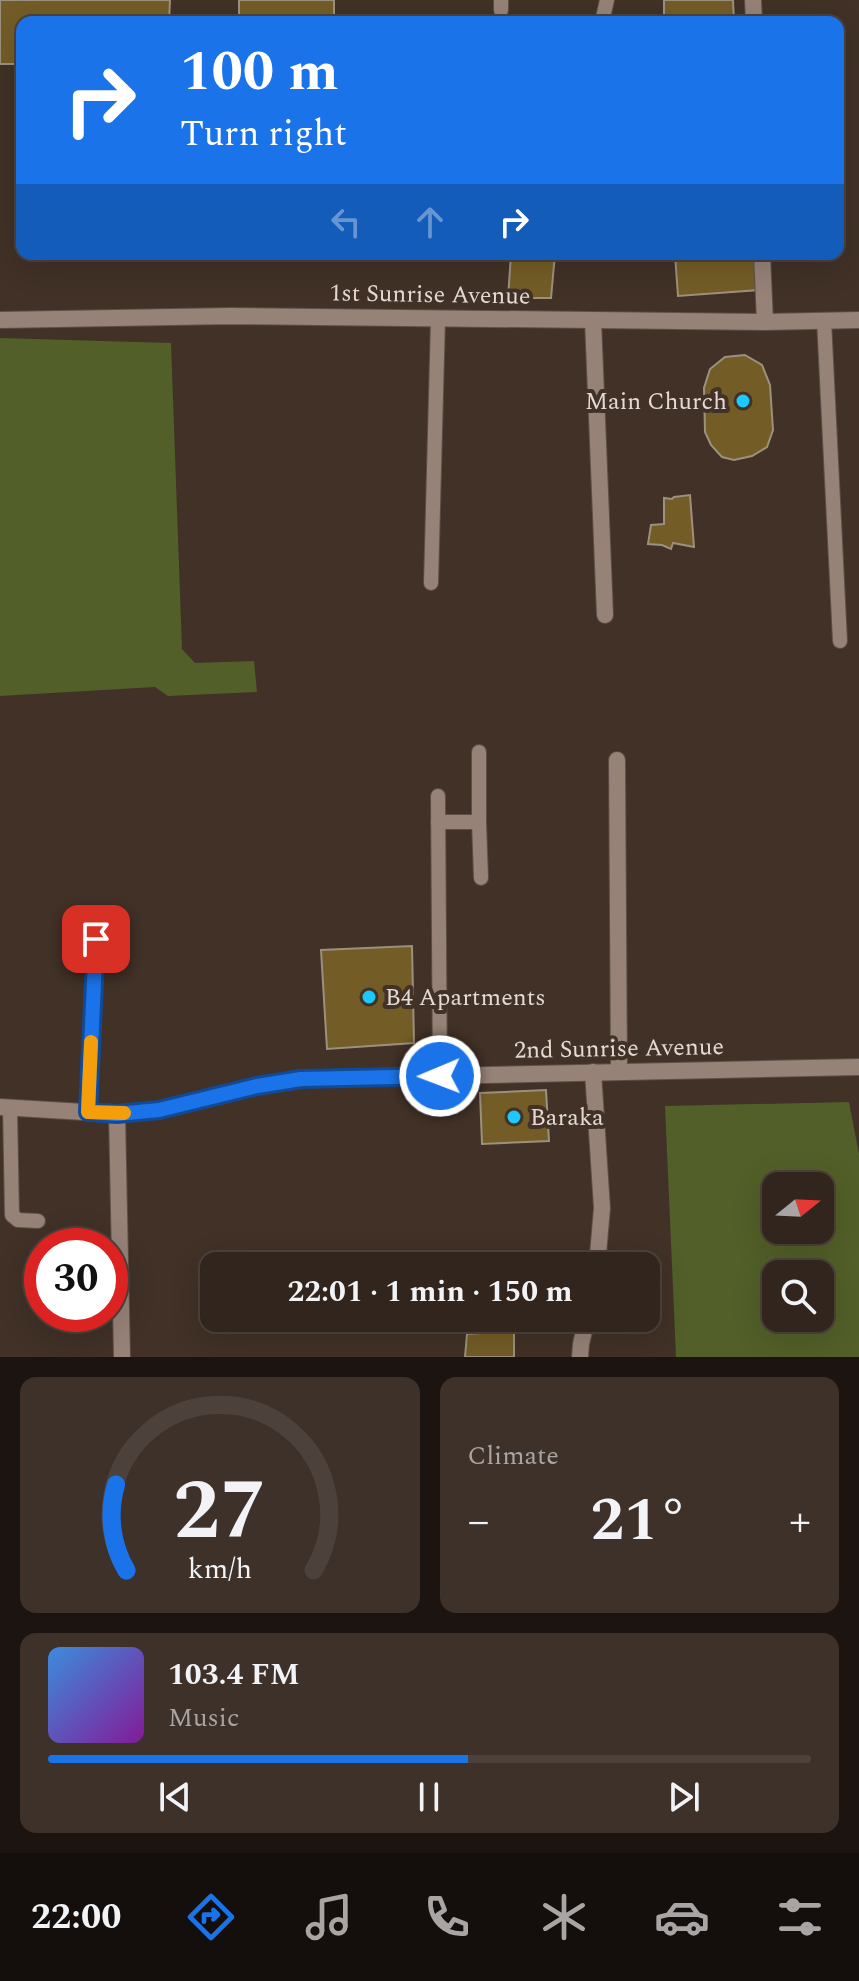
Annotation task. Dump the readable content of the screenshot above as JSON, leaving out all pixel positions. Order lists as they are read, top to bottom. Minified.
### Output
{"streets":{"street":["1st Sunrise Avenue","2nd Sunrise Avenue"]},"places":["Main Church","B4 Apartments","Baraka"],"north":"right","page":{"turn":["100 m","Turn right"],"limit":"30","trip":"22:01 · 1 min · 150 m","tile":"Climate","heat":["−","21°","+"],"song":["103.4 FM","Music"],"tabs":"22:00","gauge":["27","km/h"]}}
